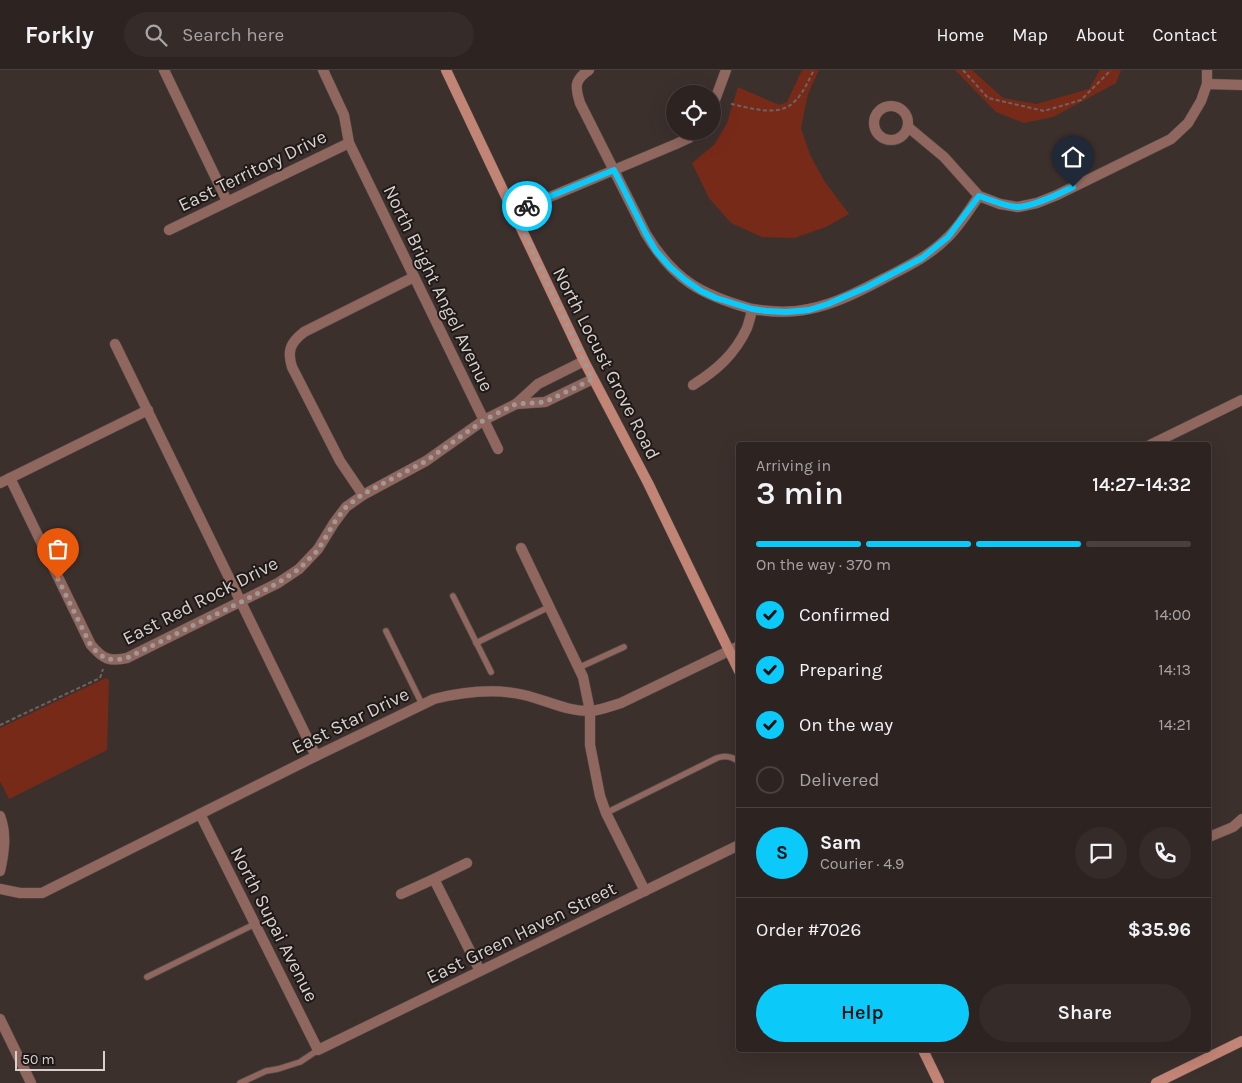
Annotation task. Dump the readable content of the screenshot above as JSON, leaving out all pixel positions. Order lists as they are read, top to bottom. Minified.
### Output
{"streets":{"main road":["North Locust Grove Road"],"street":["East Territory Drive","North Bright Angel Avenue","East Red Rock Drive","East Star Drive","North Supai Avenue","East Green Haven Street"]},"crossings":[["East Territory Drive","North Bright Angel Avenue"],["North Bright Angel Avenue","East Red Rock Drive"],["North Locust Grove Road","East Red Rock Drive"],["North Locust Grove Road","East Star Drive"],["East Star Drive","North Supai Avenue"],["North Supai Avenue","East Green Haven Street"]],"scale_bar":"50 m","page":{"header":"Forkly","search":"Search here","nav":["Home","Map","About","Contact"],"heading":["3 min","Arriving in","14:27–14:32"],"panel":["Sam","Courier · 4.9","Order #7026","$35.96"],"bar":"On the way · 370 m","list":[["Confirmed","14:00"],["Preparing","14:13"],["On the way","14:21"],"Delivered"],"round":"S","buttons":["Help","Share"],"scale":"50 m"}}
